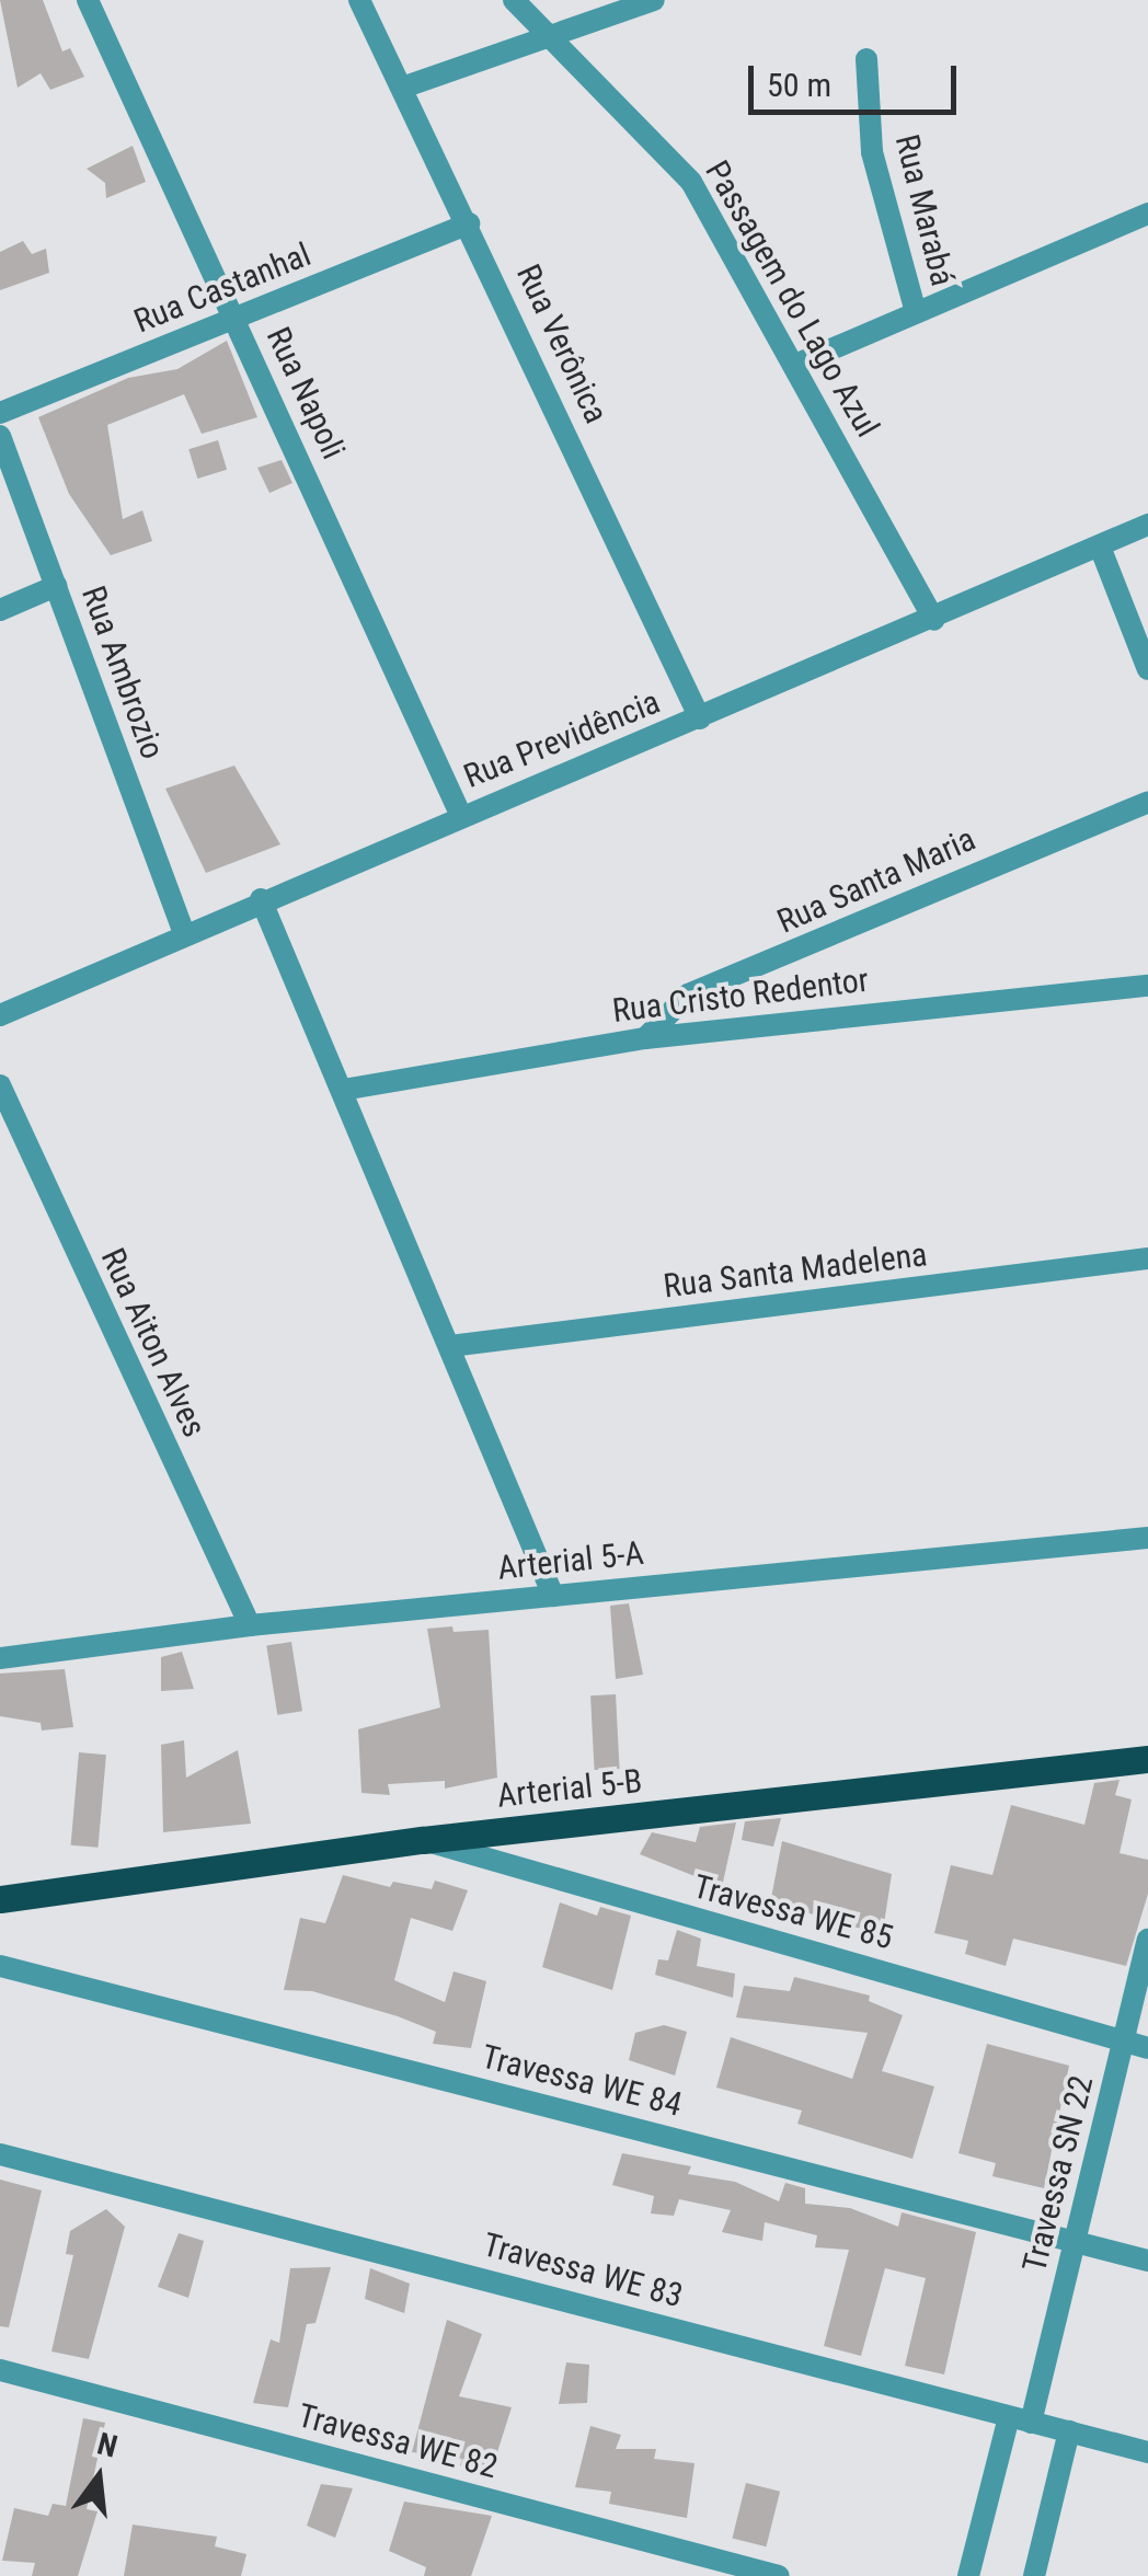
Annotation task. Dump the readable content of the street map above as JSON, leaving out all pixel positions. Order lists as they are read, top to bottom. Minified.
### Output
{"streets":{"main road":["Arterial 5-B"],"street":["Rua Marabá","Rua Castanhal","Passagem do Lago Azul","Rua Verônica","Rua Napoli","Rua Ambrozio","Rua Previdência","Rua Santa Maria","Rua Cristo Redentor","Rua Santa Madelena","Rua Aiton Alves","Arterial 5-A","Travessa WE 85","Travessa WE 84","Travessa SN 22","Travessa WE 83","Travessa WE 82"]},"crossings":[["Rua Castanhal","Rua Verônica"],["Rua Castanhal","Rua Napoli"],["Passagem do Lago Azul","Rua Previdência"],["Rua Verônica","Rua Previdência"],["Rua Napoli","Rua Previdência"],["Rua Ambrozio","Rua Previdência"],["Rua Santa Maria","Rua Cristo Redentor"],["Rua Aiton Alves","Arterial 5-A"],["Arterial 5-B","Travessa WE 85"],["Travessa WE 85","Travessa SN 22"],["Travessa WE 84","Travessa SN 22"],["Travessa SN 22","Travessa WE 83"]],"scale_bar":"50 m","north":"top"}
